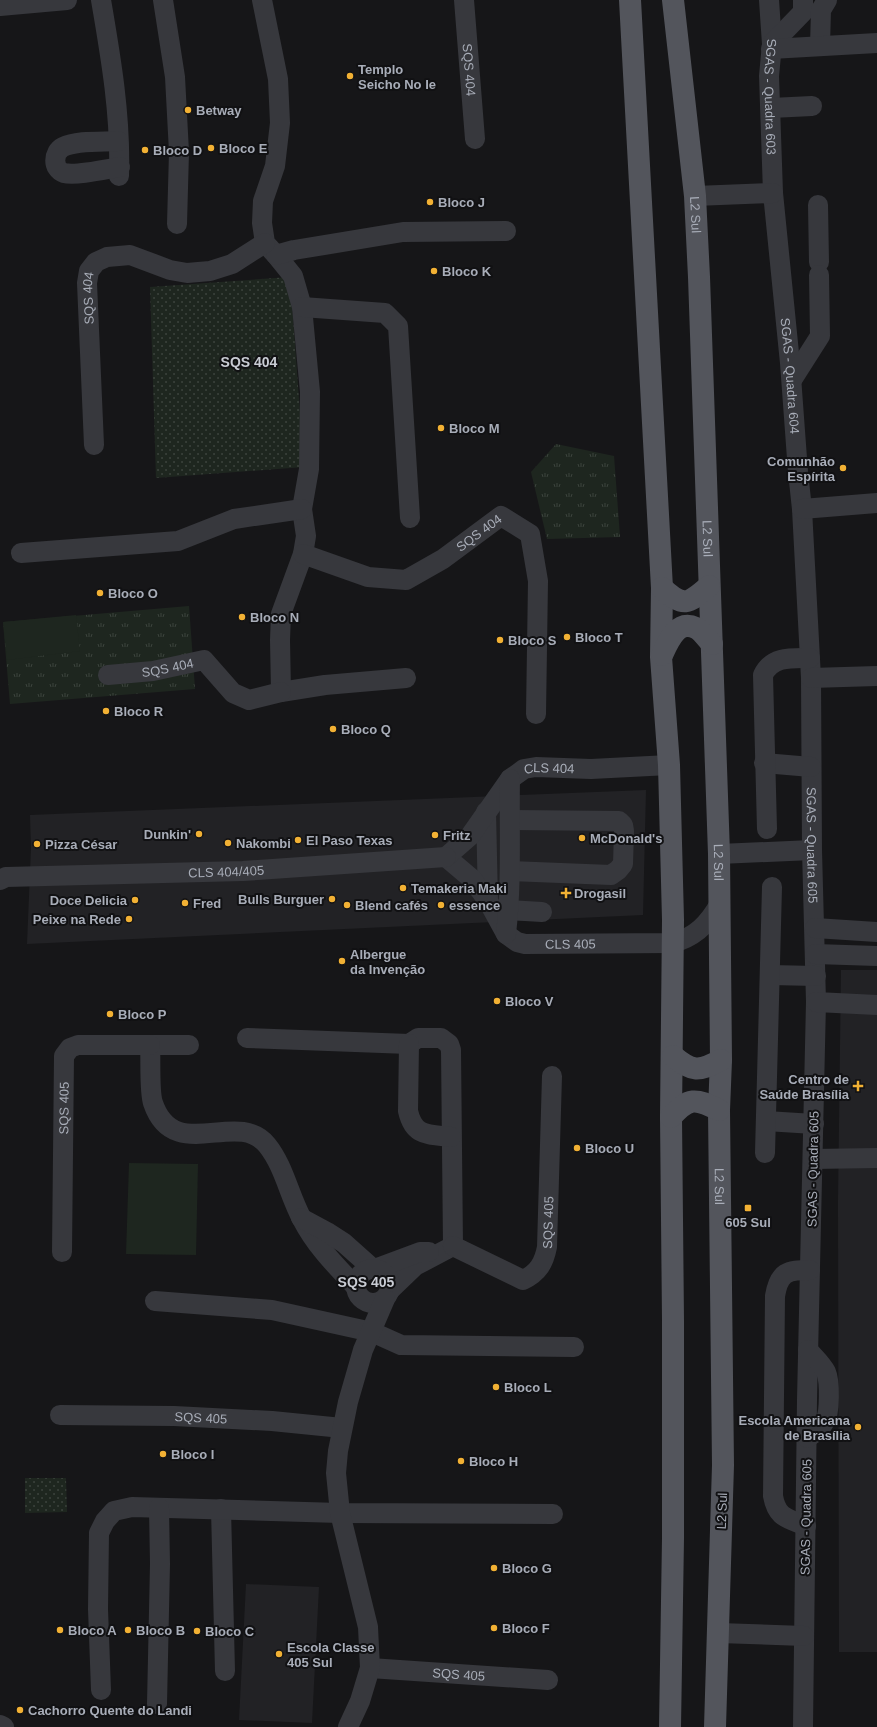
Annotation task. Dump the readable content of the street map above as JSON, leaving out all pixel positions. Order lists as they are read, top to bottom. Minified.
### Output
{"streets":{"main road":["L2 Sul"],"street":["SQS 404","SGAS - Quadra 603","SGAS - Quadra 604","CLS 404","SGAS - Quadra 605","CLS 404/405","CLS 405","SQS 405"]},"crossings":[["SGAS - Quadra 603","SGAS - Quadra 604"],["L2 Sul","CLS 405"],["SGAS - Quadra 604","SGAS - Quadra 605"],["CLS 404","CLS 404/405"]],"districts":["SQS 404","SQS 405"],"places":{"other":["Templo Seicho No Ie","Betway","Bloco E","Bloco D","Bloco J","Bloco K","Bloco M","Comunhão Espírita","Bloco O","Bloco N","Bloco T","Bloco S","Bloco R","Bloco Q","Dunkin'","Fritz","McDonald's","El Paso Texas","Nakombi","Pizza César","Temakeria Maki","Bulls Burguer","Doce Delicia","Fred","Blend cafés","essence","Peixe na Rede","Albergue da Invenção","Bloco V","Bloco P","Bloco U","Bloco L","Escola Americana de Brasília","Bloco I","Bloco H","Bloco G","Bloco F","Bloco A","Bloco B","Bloco C","Escola Classe 405 Sul","Cachorro Quente do Landi"],"health":["Drogasil","Centro de Saúde Brasília"],"transit":["605 Sul"]}}
